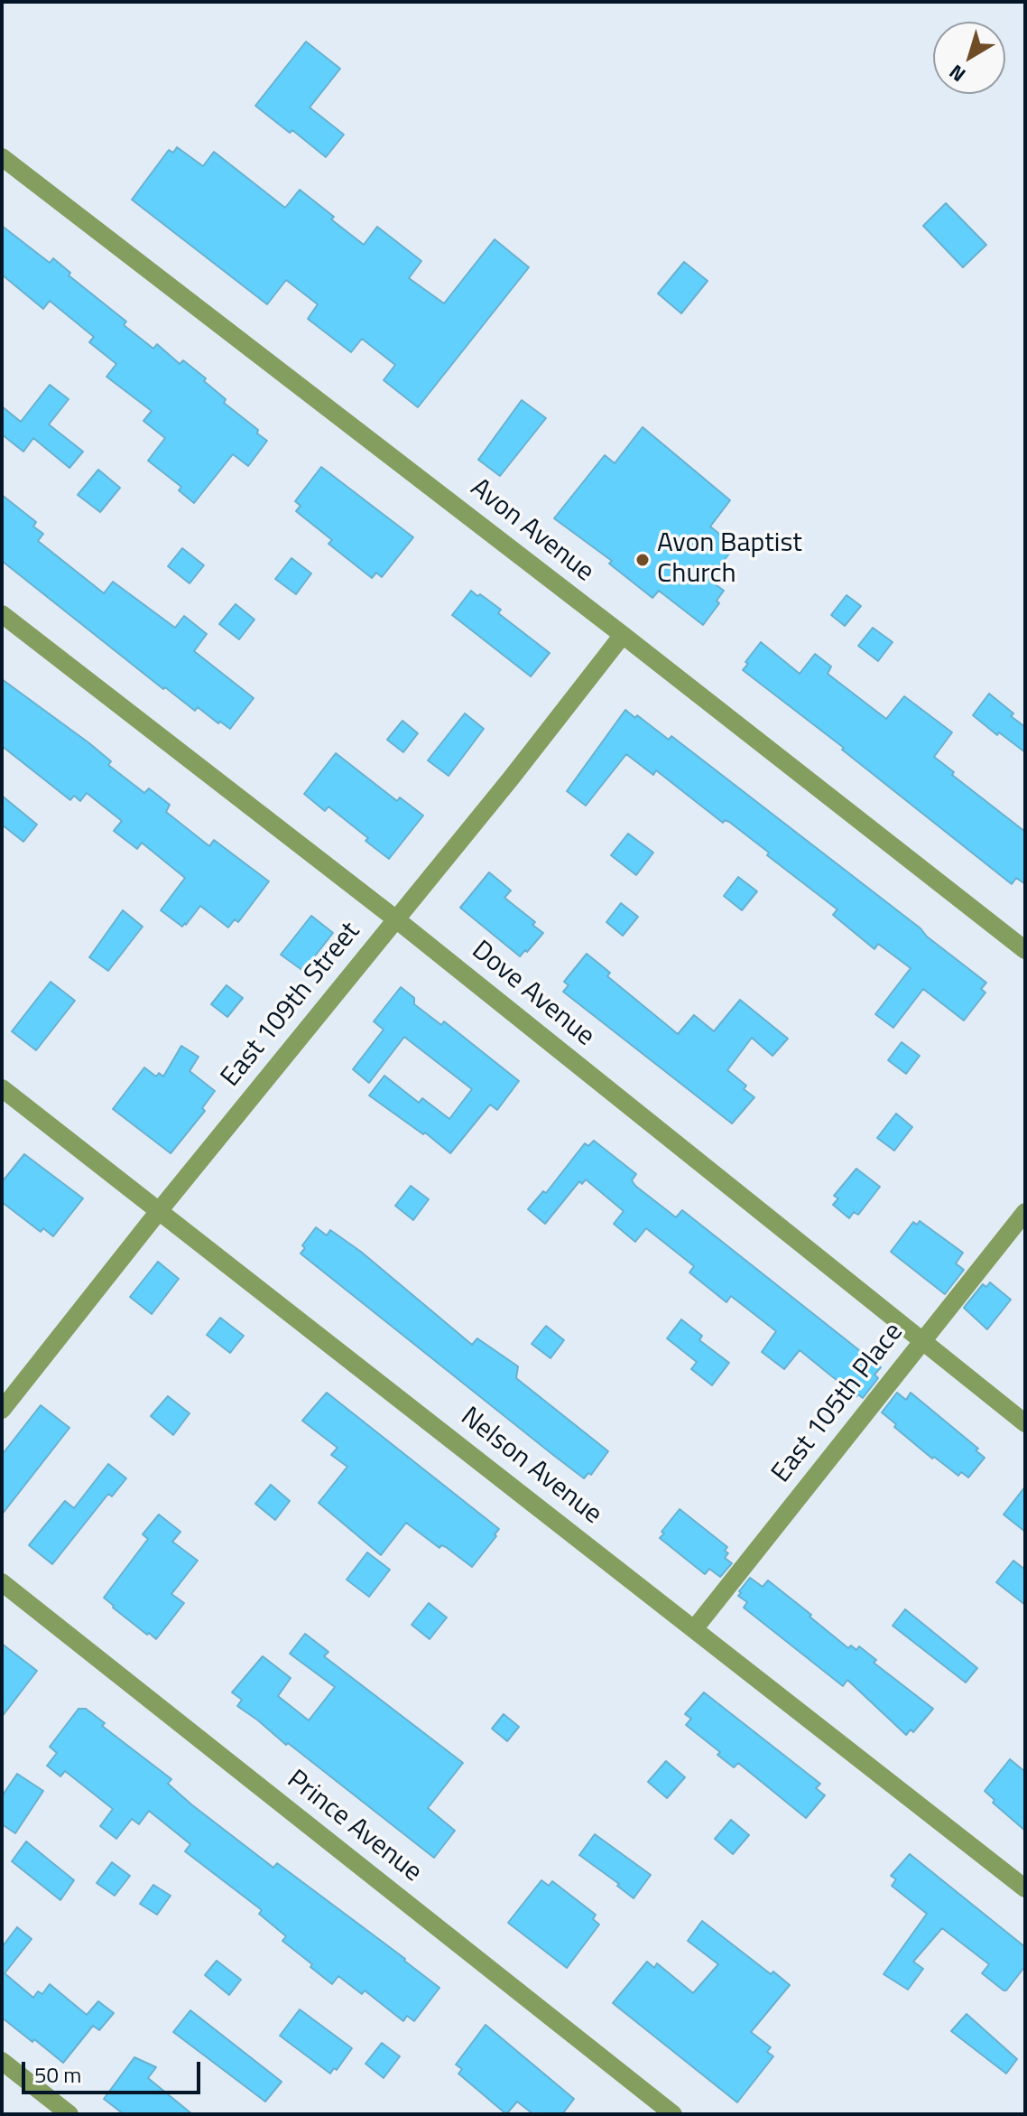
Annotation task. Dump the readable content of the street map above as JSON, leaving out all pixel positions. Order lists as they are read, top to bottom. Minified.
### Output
{"streets":{"street":["Avon Avenue","Dove Avenue","East 109th Street","East 105th Place","Nelson Avenue","Prince Avenue"]},"crossings":[["Avon Avenue","East 109th Street"],["Dove Avenue","East 109th Street"],["Dove Avenue","East 105th Place"],["East 109th Street","Nelson Avenue"],["East 105th Place","Nelson Avenue"]],"places":["Avon Baptist Church"],"scale_bar":"50 m","north":"bottom left"}
